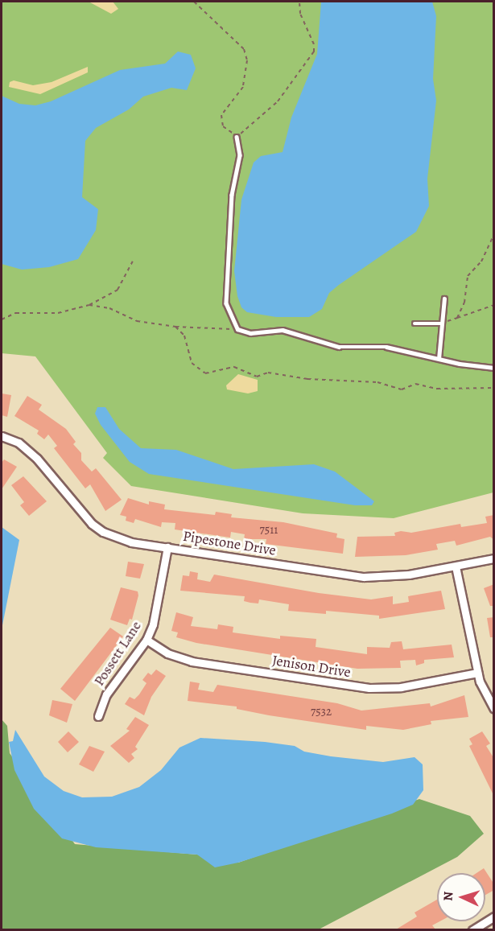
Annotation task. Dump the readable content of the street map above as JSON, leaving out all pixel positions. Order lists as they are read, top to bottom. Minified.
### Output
{"streets":{"street":["Pipestone Drive","Possett Lane","Jenison Drive"]},"crossings":[["Pipestone Drive","Possett Lane"],["Possett Lane","Jenison Drive"]],"house_numbers":["7511","7532"],"north":"left"}
